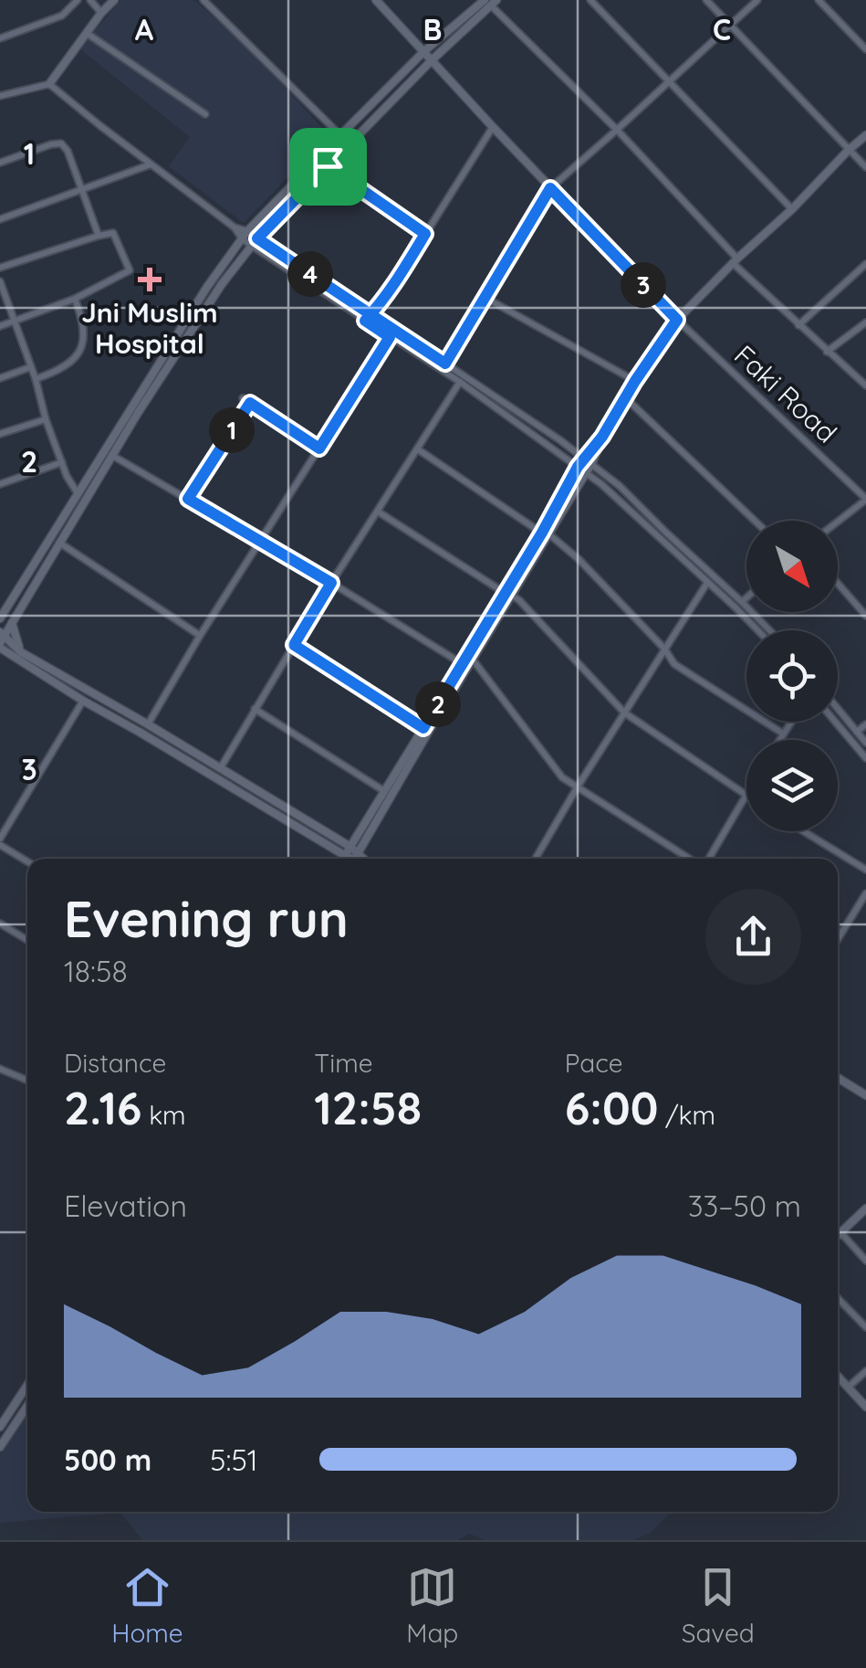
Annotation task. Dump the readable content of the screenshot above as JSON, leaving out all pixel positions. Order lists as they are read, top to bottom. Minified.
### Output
{"streets":{"street":["Faki Road"]},"places":{"health":["Jni Muslim Hospital"]},"north":"bottom right","page":{"pins":["4","3","1","2"],"heading":["Evening run","18:58"],"stats":[["Distance","2.16 km"],["Time","12:58"],["Pace","6:00 /km"]],"chart":["Elevation","33–50 m"],"list":[{"name":"500 m","note":"5:51"}],"tabs":["Home","Map","Saved"]},"grid":{"columns":["A","B","C"],"rows":["1","2","3"]}}
